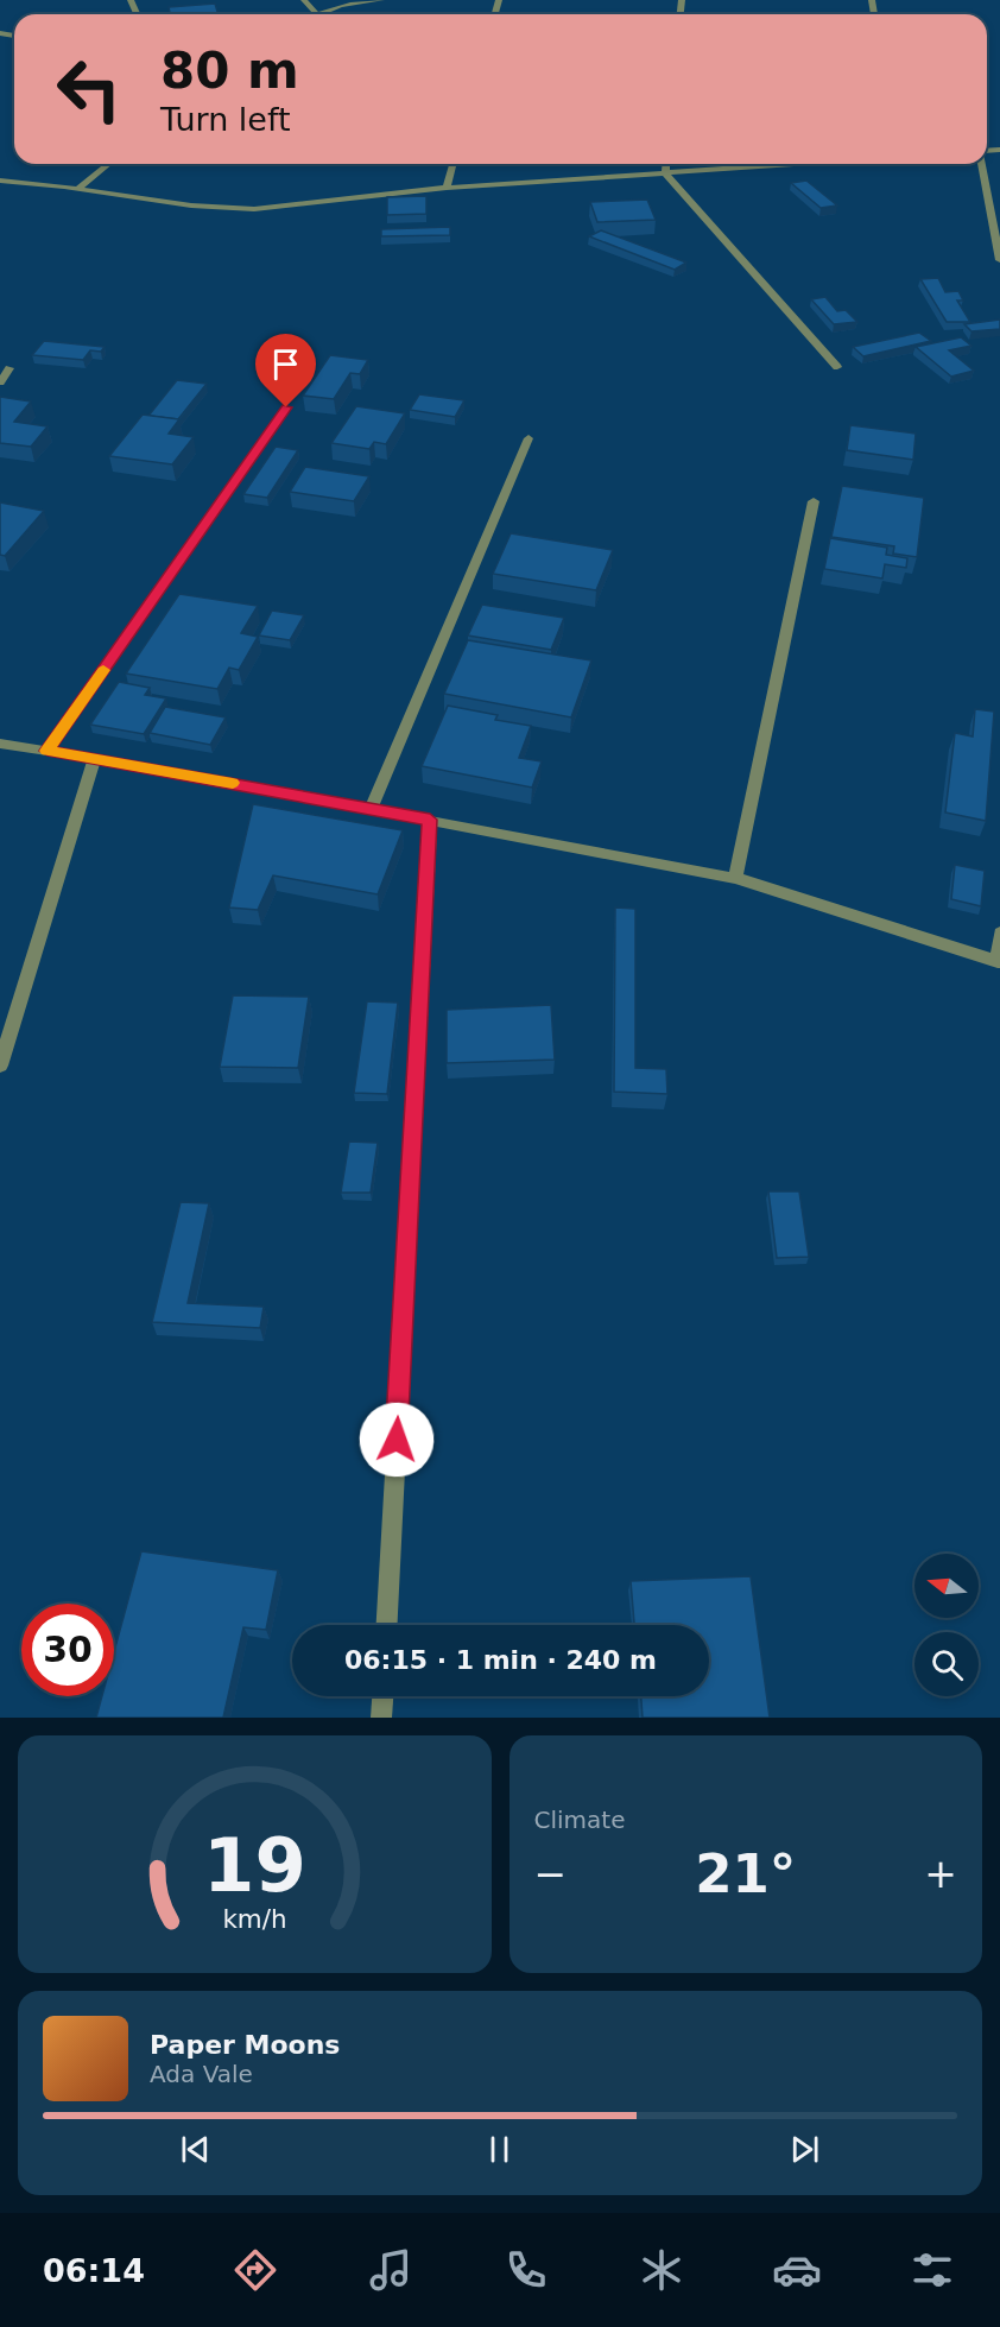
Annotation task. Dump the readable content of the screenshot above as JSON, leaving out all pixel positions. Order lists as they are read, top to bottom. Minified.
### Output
{"north":"left","page":{"turn":["80 m","Turn left"],"limit":"30","trip":"06:15 · 1 min · 240 m","tile":"Climate","heat":["−","21°","+"],"song":["Paper Moons","Ada Vale"],"tabs":"06:14","gauge":["19","km/h"]}}
